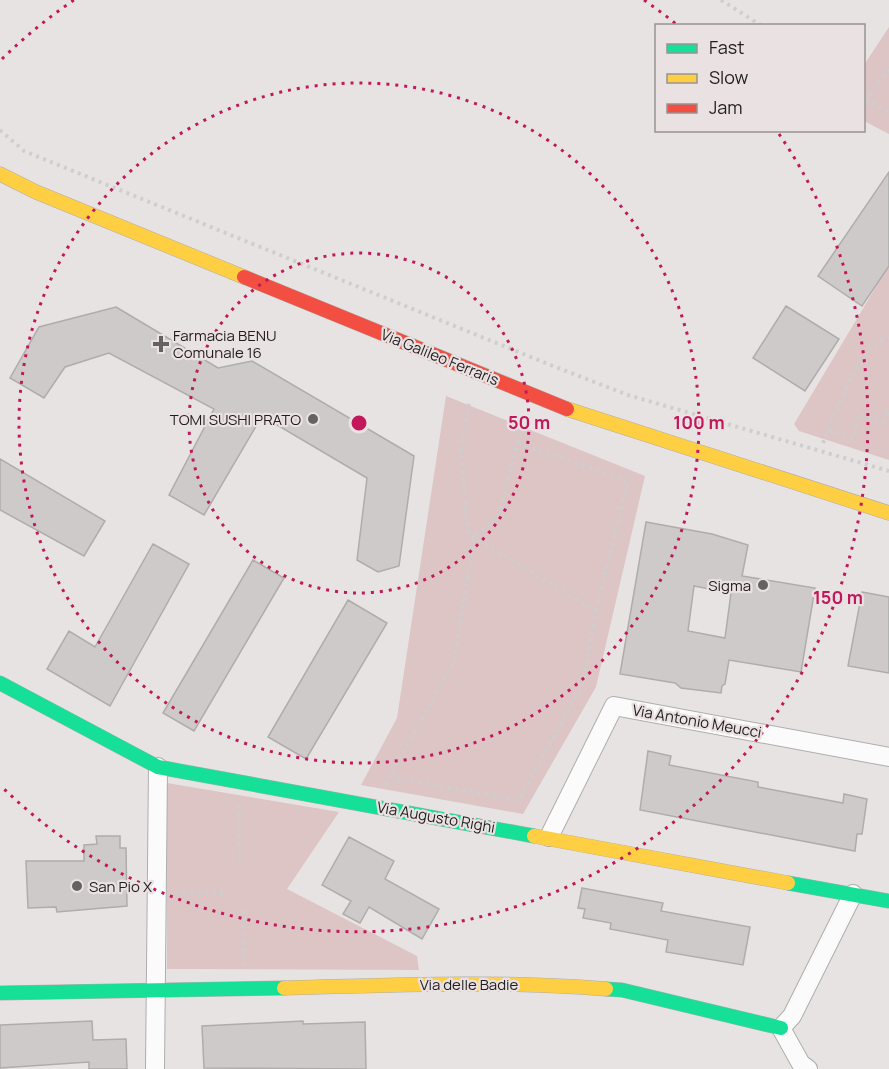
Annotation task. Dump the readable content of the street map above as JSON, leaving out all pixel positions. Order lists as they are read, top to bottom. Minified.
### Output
{"streets":{"street":["Via Galileo Ferraris","Via Antonio Meucci","Via Augusto Righi","Via delle Badie"]},"crossings":[["Via Antonio Meucci","Via Augusto Righi"]],"places":{"health":["Farmacia BENU Comunale 16"],"other":["TOMI SUSHI PRATO","Sigma","San Pio X"]},"legend":["Fast","Slow","Jam"],"rings":["50 m","100 m","150 m"]}
